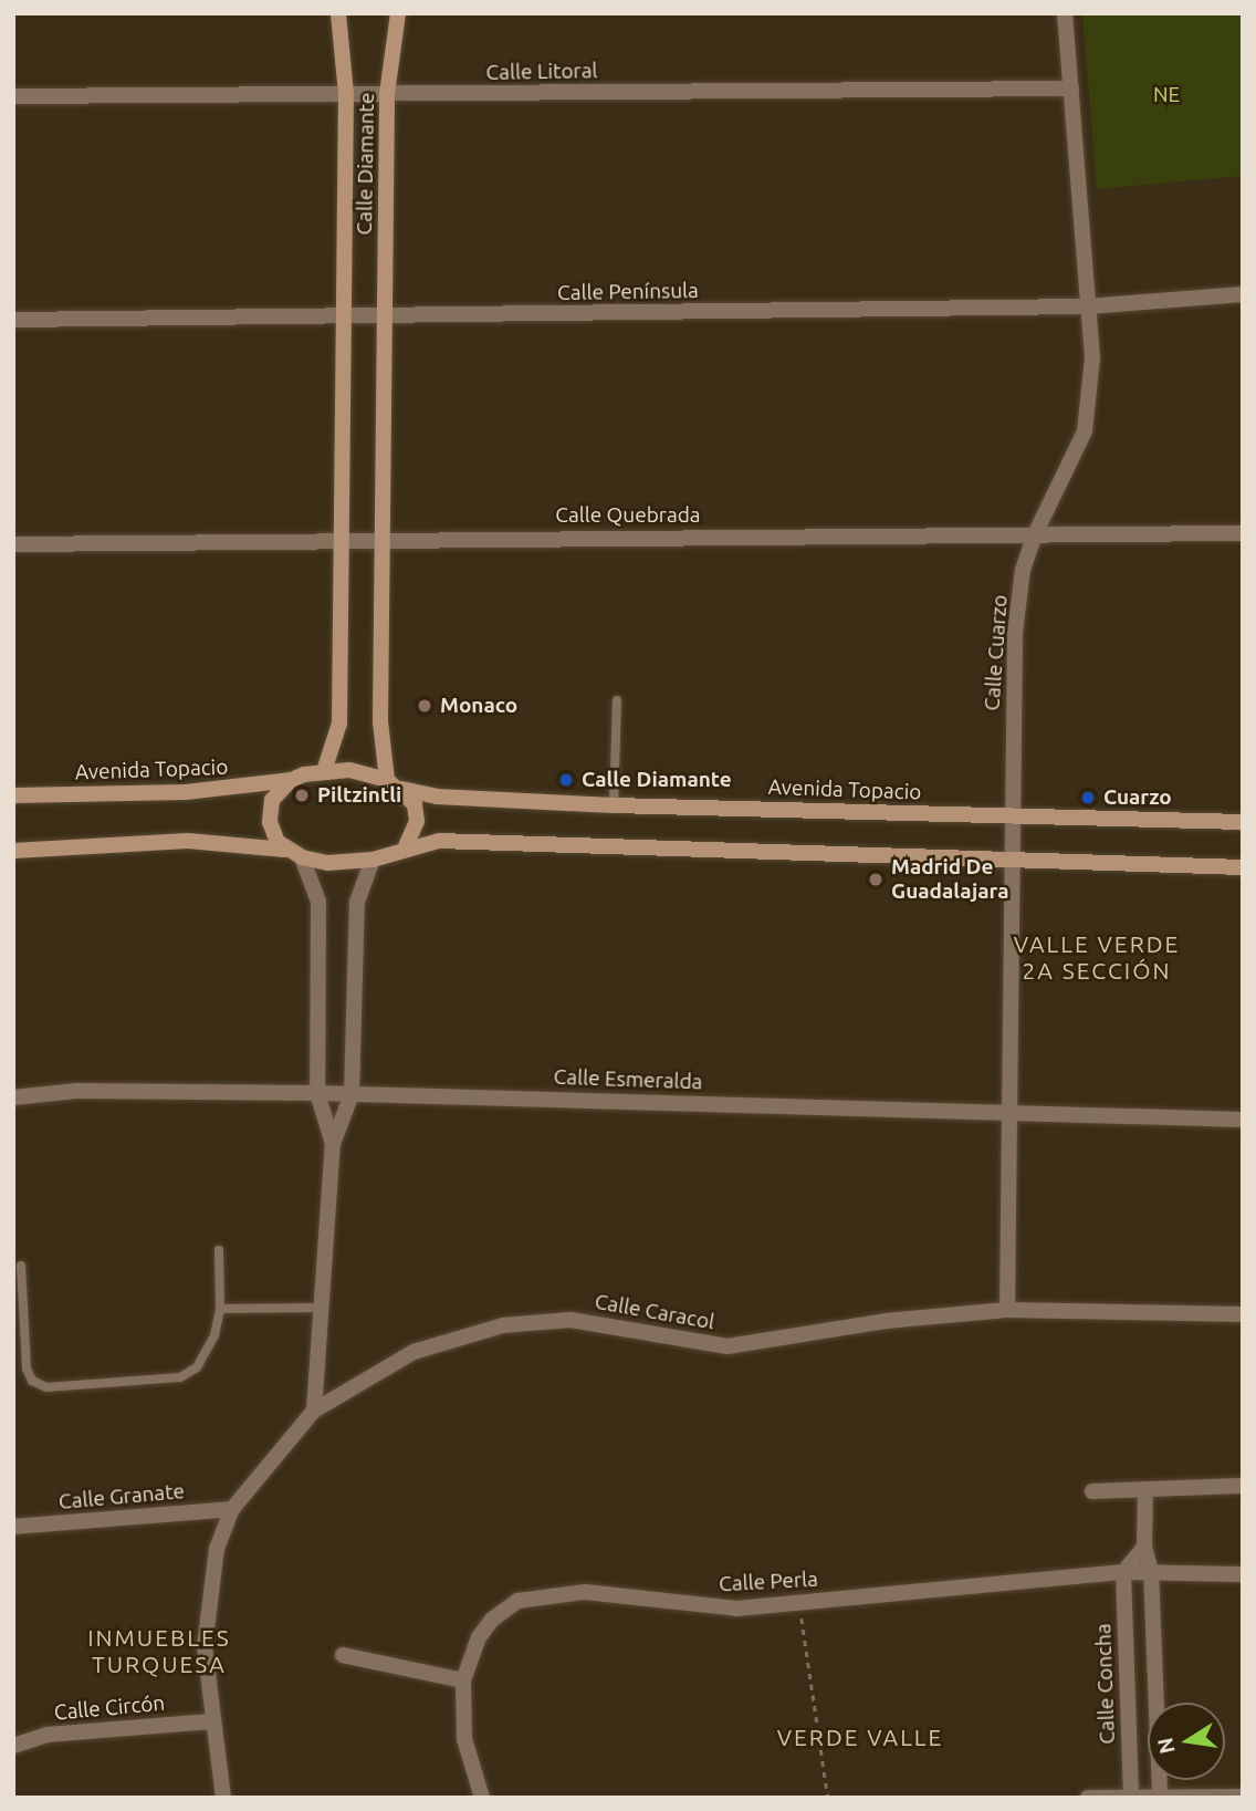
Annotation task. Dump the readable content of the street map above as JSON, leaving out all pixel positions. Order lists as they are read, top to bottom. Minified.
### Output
{"streets":{"street":["Calle Litoral","Calle Diamante","Calle Península","Calle Quebrada","Calle Cuarzo","Avenida Topacio","Calle Esmeralda","Calle Caracol","Calle Granate","Calle Perla","Calle Concha","Calle Circón"]},"crossings":[["Calle Litoral","Calle Diamante"],["Calle Litoral","Calle Cuarzo"],["Calle Diamante","Calle Península"],["Calle Diamante","Calle Quebrada"],["Calle Diamante","Avenida Topacio"],["Calle Península","Calle Cuarzo"],["Calle Quebrada","Calle Cuarzo"],["Calle Cuarzo","Avenida Topacio"],["Calle Cuarzo","Calle Esmeralda"],["Calle Cuarzo","Calle Caracol"],["Calle Caracol","Calle Granate"],["Calle Caracol","Calle Circón"],["Calle Perla","Calle Concha"]],"districts":["VALLE VERDE 2A SECCIÓN","INMUEBLES TURQUESA","VERDE VALLE"],"parks":["NE"],"places":["Monaco","Calle Diamante","Piltzintli","Cuarzo","Madrid De Guadalajara"],"north":"left"}
